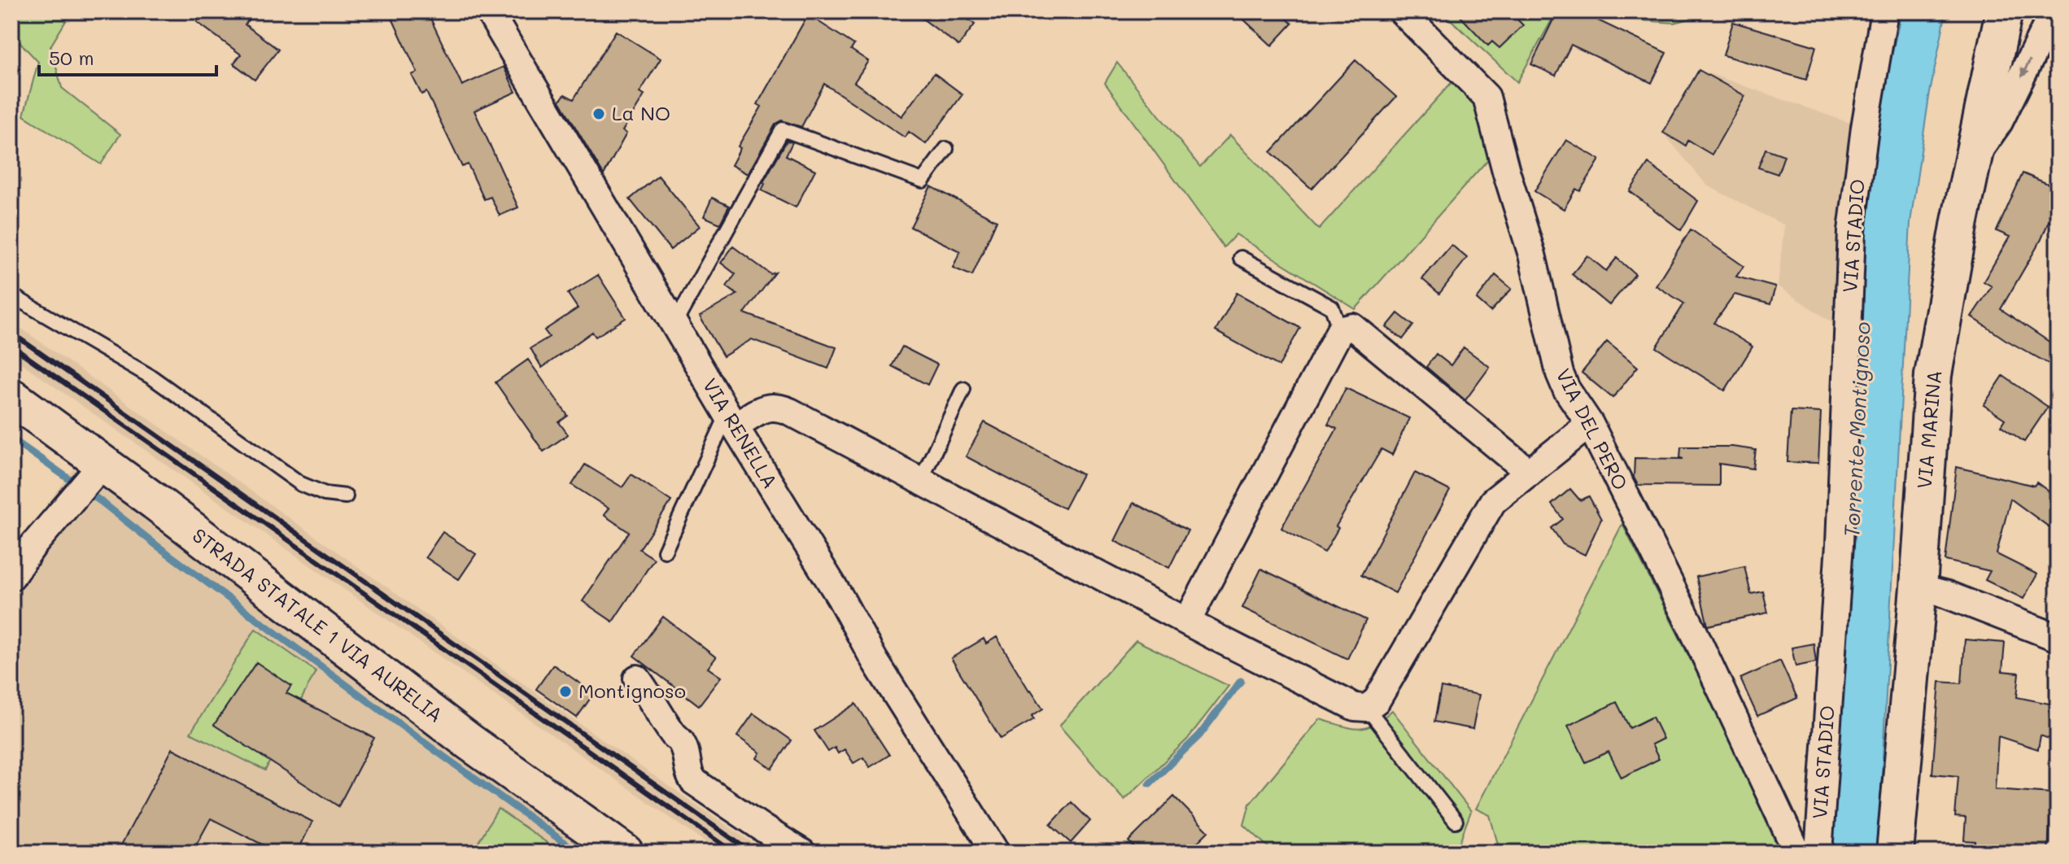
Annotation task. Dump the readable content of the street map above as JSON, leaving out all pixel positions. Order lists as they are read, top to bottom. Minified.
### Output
{"streets":{"main road":["VIA MARINA","STRADA STATALE 1 VIA AURELIA"],"street":["VIA STADIO","VIA DEL PERO","VIA RENELLA"]},"water":["Torrente Montignoso"],"places":["La NO","Montignoso"],"scale_bar":"50 m"}
